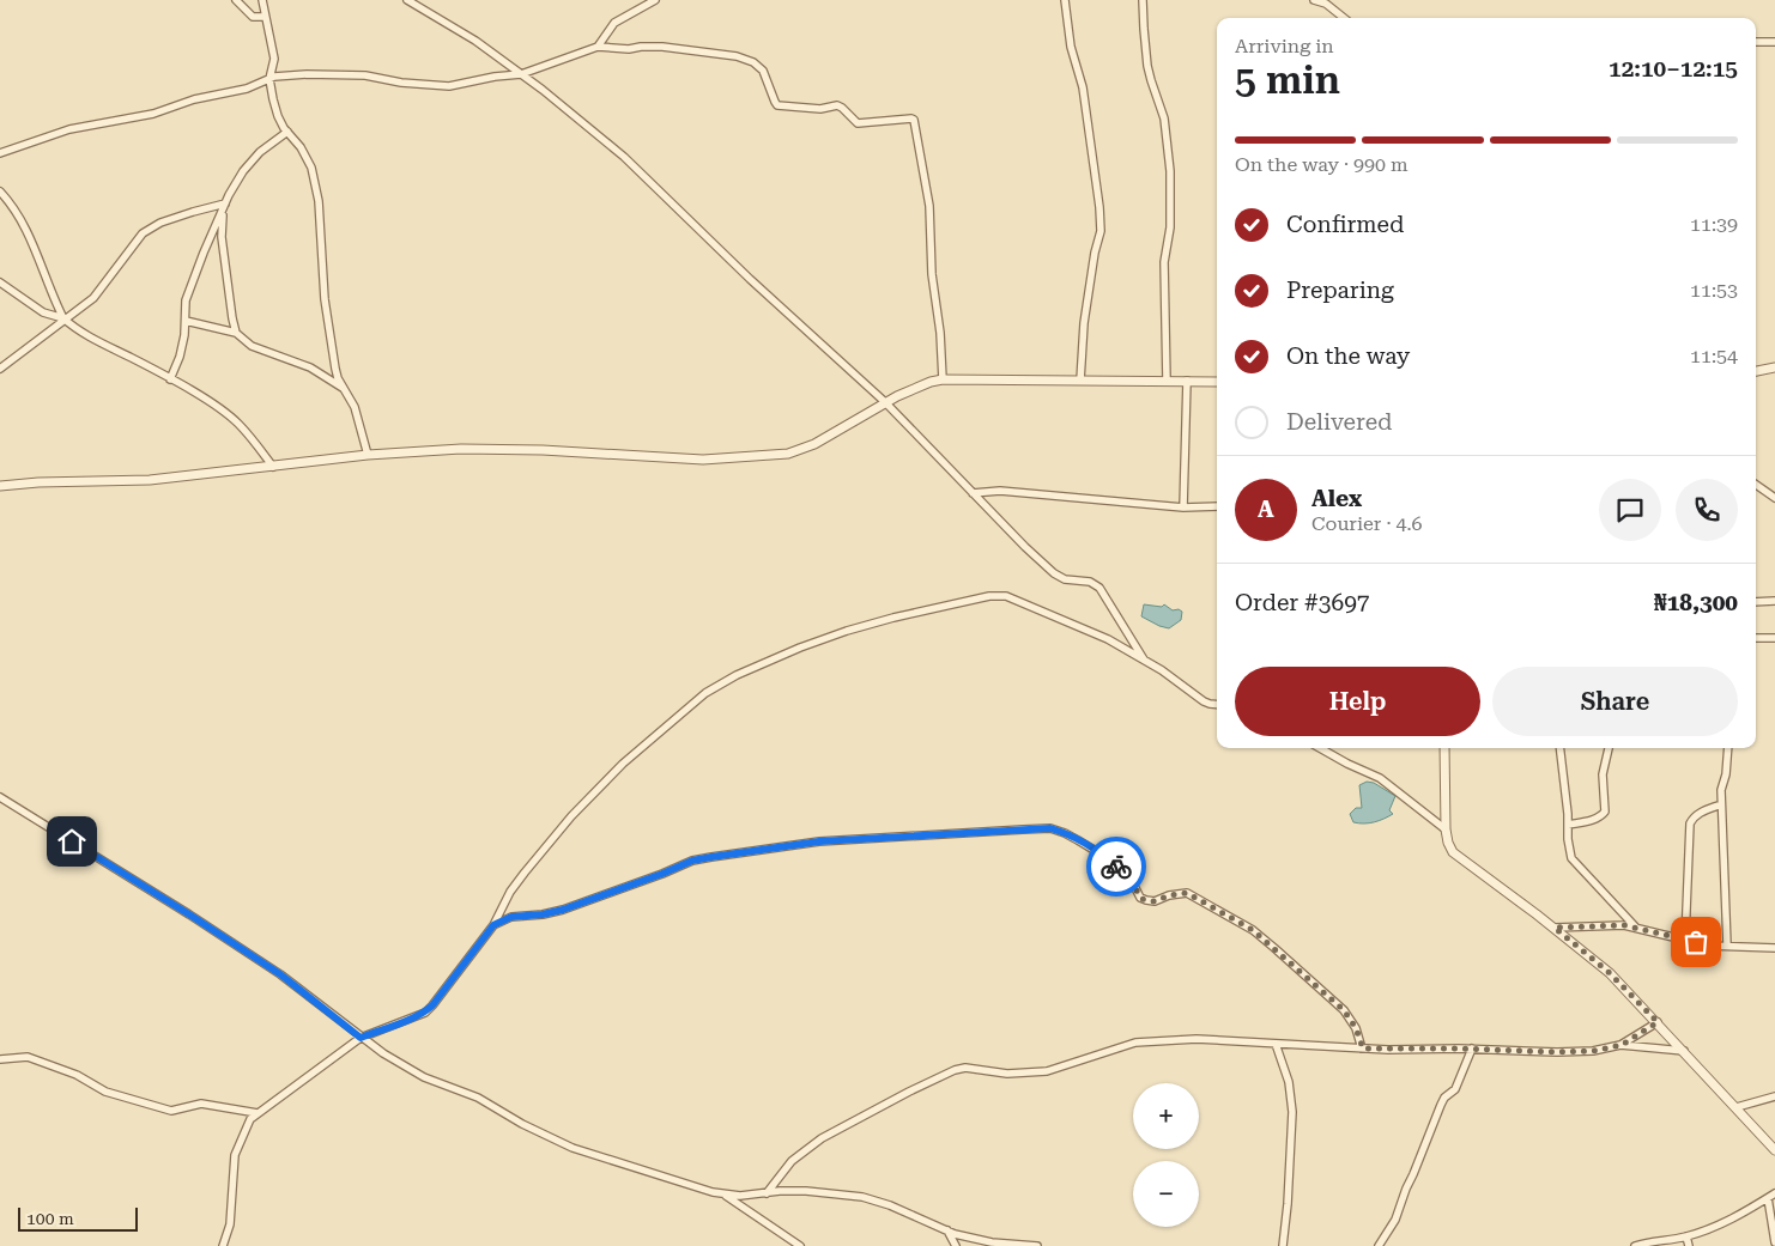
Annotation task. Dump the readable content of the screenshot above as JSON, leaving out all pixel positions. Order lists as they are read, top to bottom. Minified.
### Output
{"scale_bar":"100 m","page":{"heading":["5 min","Arriving in","12:10–12:15"],"panel":["Alex","Courier · 4.6","Order #3697","₦18,300"],"bar":"On the way · 990 m","list":[["Confirmed","11:39"],["Preparing","11:53"],["On the way","11:54"],"Delivered"],"round":"A","buttons":["Help","Share"],"map_buttons":["+","−"],"scale":"100 m"}}
